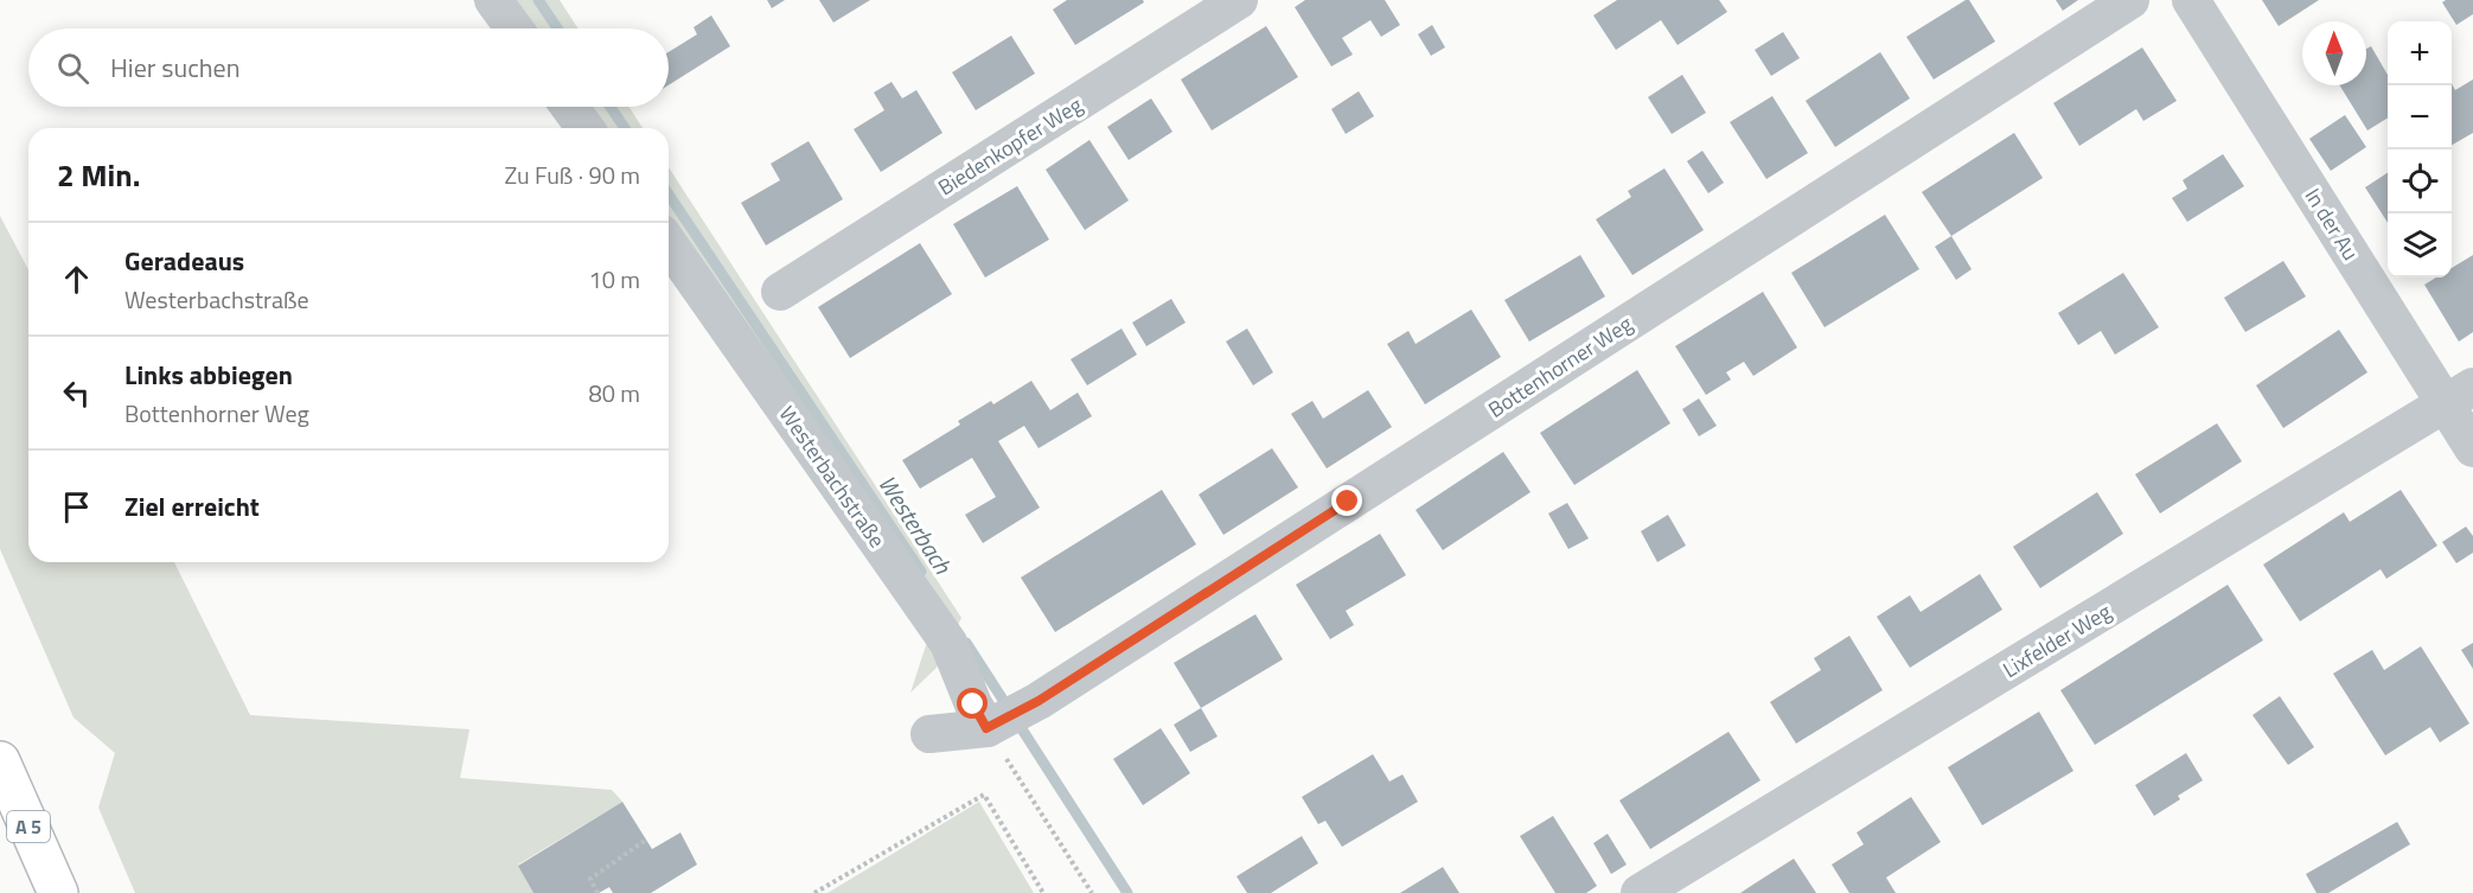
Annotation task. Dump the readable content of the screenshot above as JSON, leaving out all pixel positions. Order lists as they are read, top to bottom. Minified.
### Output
{"streets":{"highway":["A 5"],"street":["Biedenkopfer Weg","In der Au","Bottenhorner Weg","Westerbachstraße","Lixfelder Weg"]},"crossings":[["In der Au","Lixfelder Weg"],["Bottenhorner Weg","Westerbachstraße"]],"water":["Westerbach"],"north":"top","page":{"map_buttons":["+","−"],"search":"Hier suchen","heading":["2 Min.","Zu Fuß · 90 m"],"list":[["Geradeaus","Westerbachstraße","10 m"],["Links abbiegen","Bottenhorner Weg","80 m"],"Ziel erreicht"]}}
